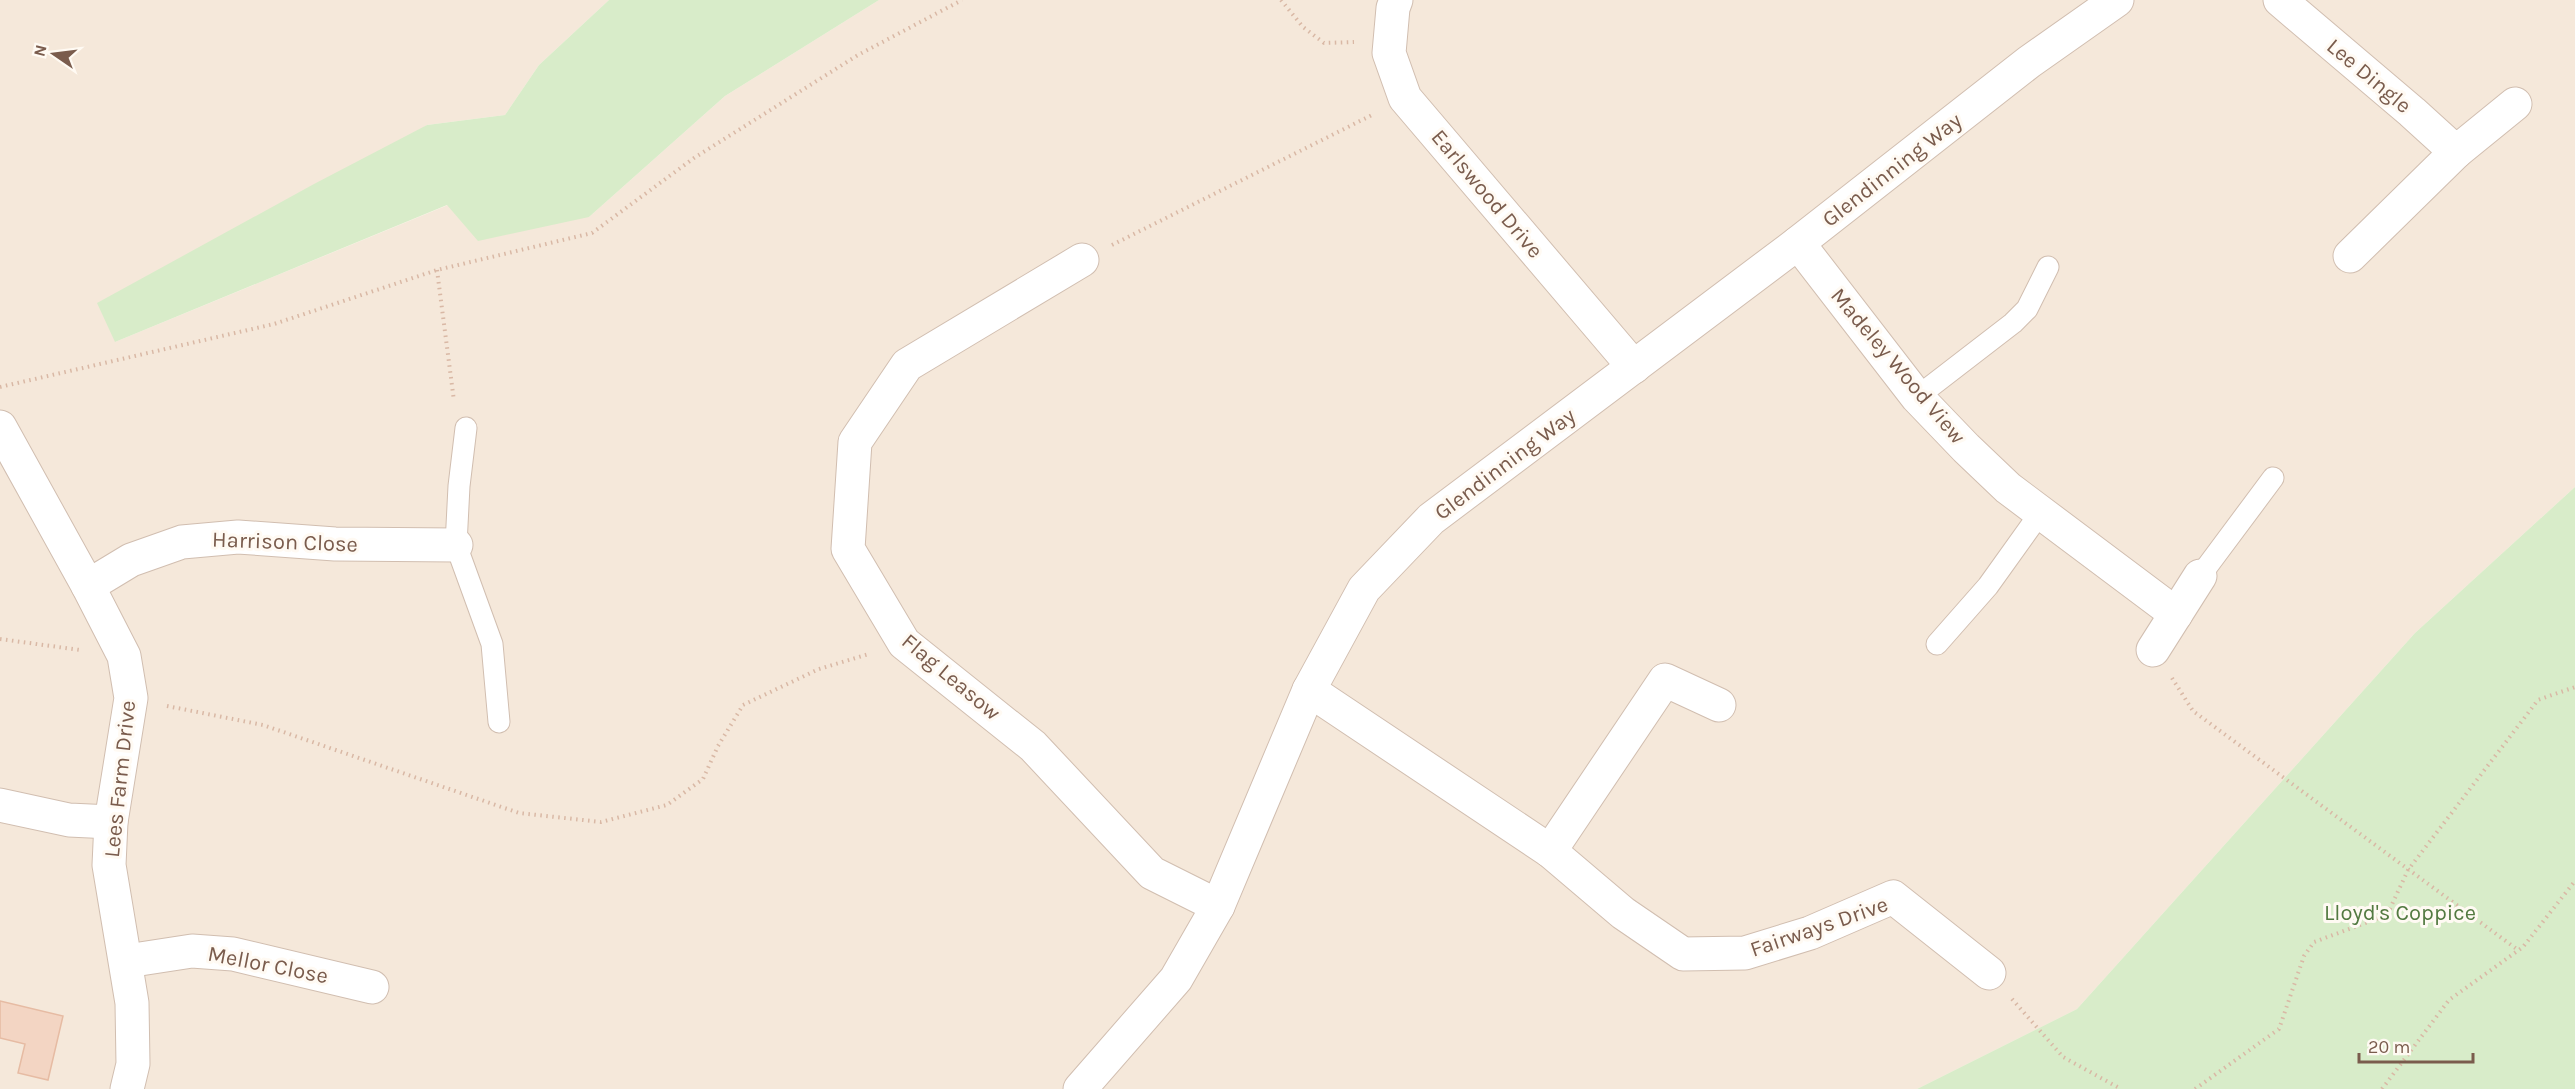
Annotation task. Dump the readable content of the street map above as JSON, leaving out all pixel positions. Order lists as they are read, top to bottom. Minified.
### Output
{"streets":{"street":["Lee Dingle","Glendinning Way","Earlswood Drive","Madeley Wood View","Harrison Close","Flag Leasow","Lees Farm Drive","Fairways Drive","Mellor Close"]},"crossings":[["Glendinning Way","Earlswood Drive"],["Glendinning Way","Madeley Wood View"],["Glendinning Way","Flag Leasow"],["Glendinning Way","Fairways Drive"],["Harrison Close","Lees Farm Drive"],["Lees Farm Drive","Mellor Close"]],"parks":["Lloyd's Coppice"],"scale_bar":"20 m","north":"left"}
